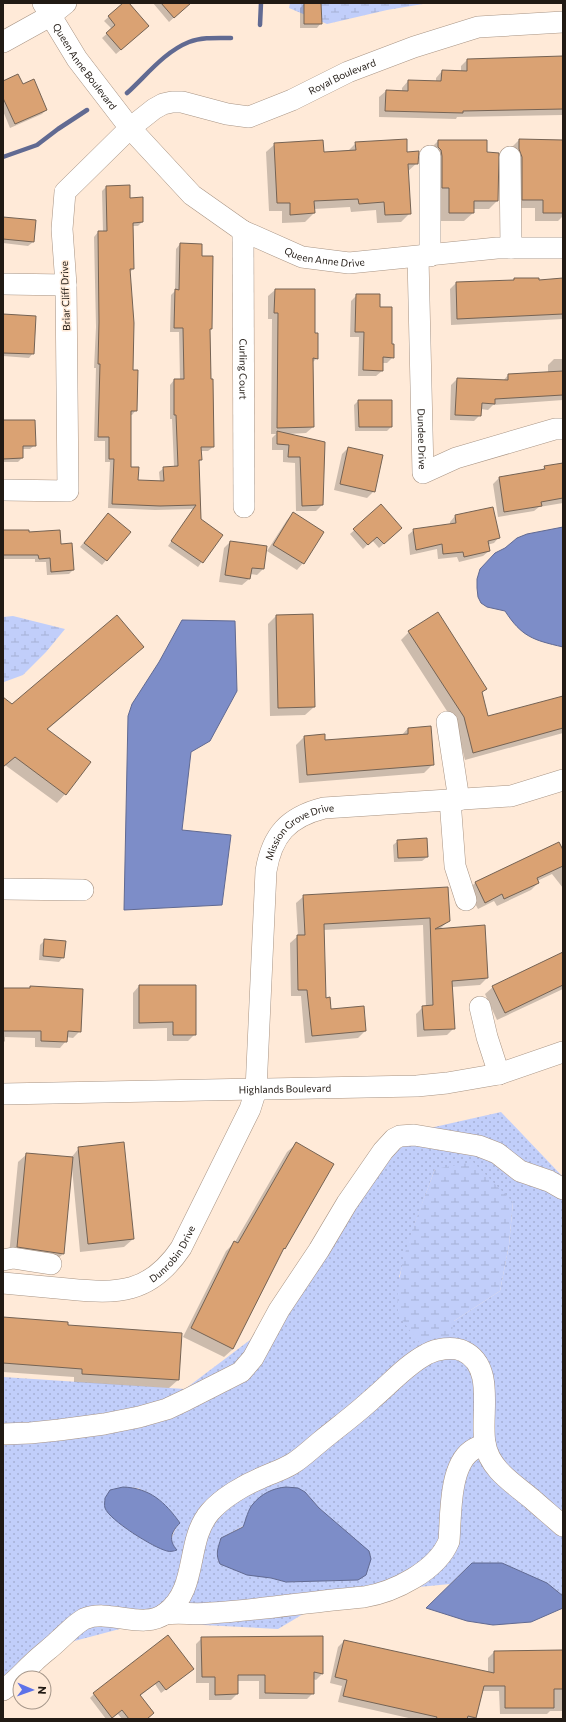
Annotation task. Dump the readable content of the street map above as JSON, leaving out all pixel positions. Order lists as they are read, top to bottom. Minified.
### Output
{"streets":{"street":["Queen Anne Boulevard","Royal Boulevard","Queen Anne Drive","Briar Cliff Drive","Curling Court","Dundee Drive","Mission Grove Drive","Highlands Boulevard","Dunrobin Drive"]},"crossings":[["Queen Anne Boulevard","Royal Boulevard"],["Queen Anne Boulevard","Queen Anne Drive"],["Queen Anne Boulevard","Briar Cliff Drive"],["Royal Boulevard","Queen Anne Drive"],["Royal Boulevard","Briar Cliff Drive"],["Queen Anne Drive","Briar Cliff Drive"],["Queen Anne Drive","Curling Court"],["Queen Anne Drive","Dundee Drive"],["Mission Grove Drive","Highlands Boulevard"],["Mission Grove Drive","Dunrobin Drive"],["Highlands Boulevard","Dunrobin Drive"]],"north":"right"}
